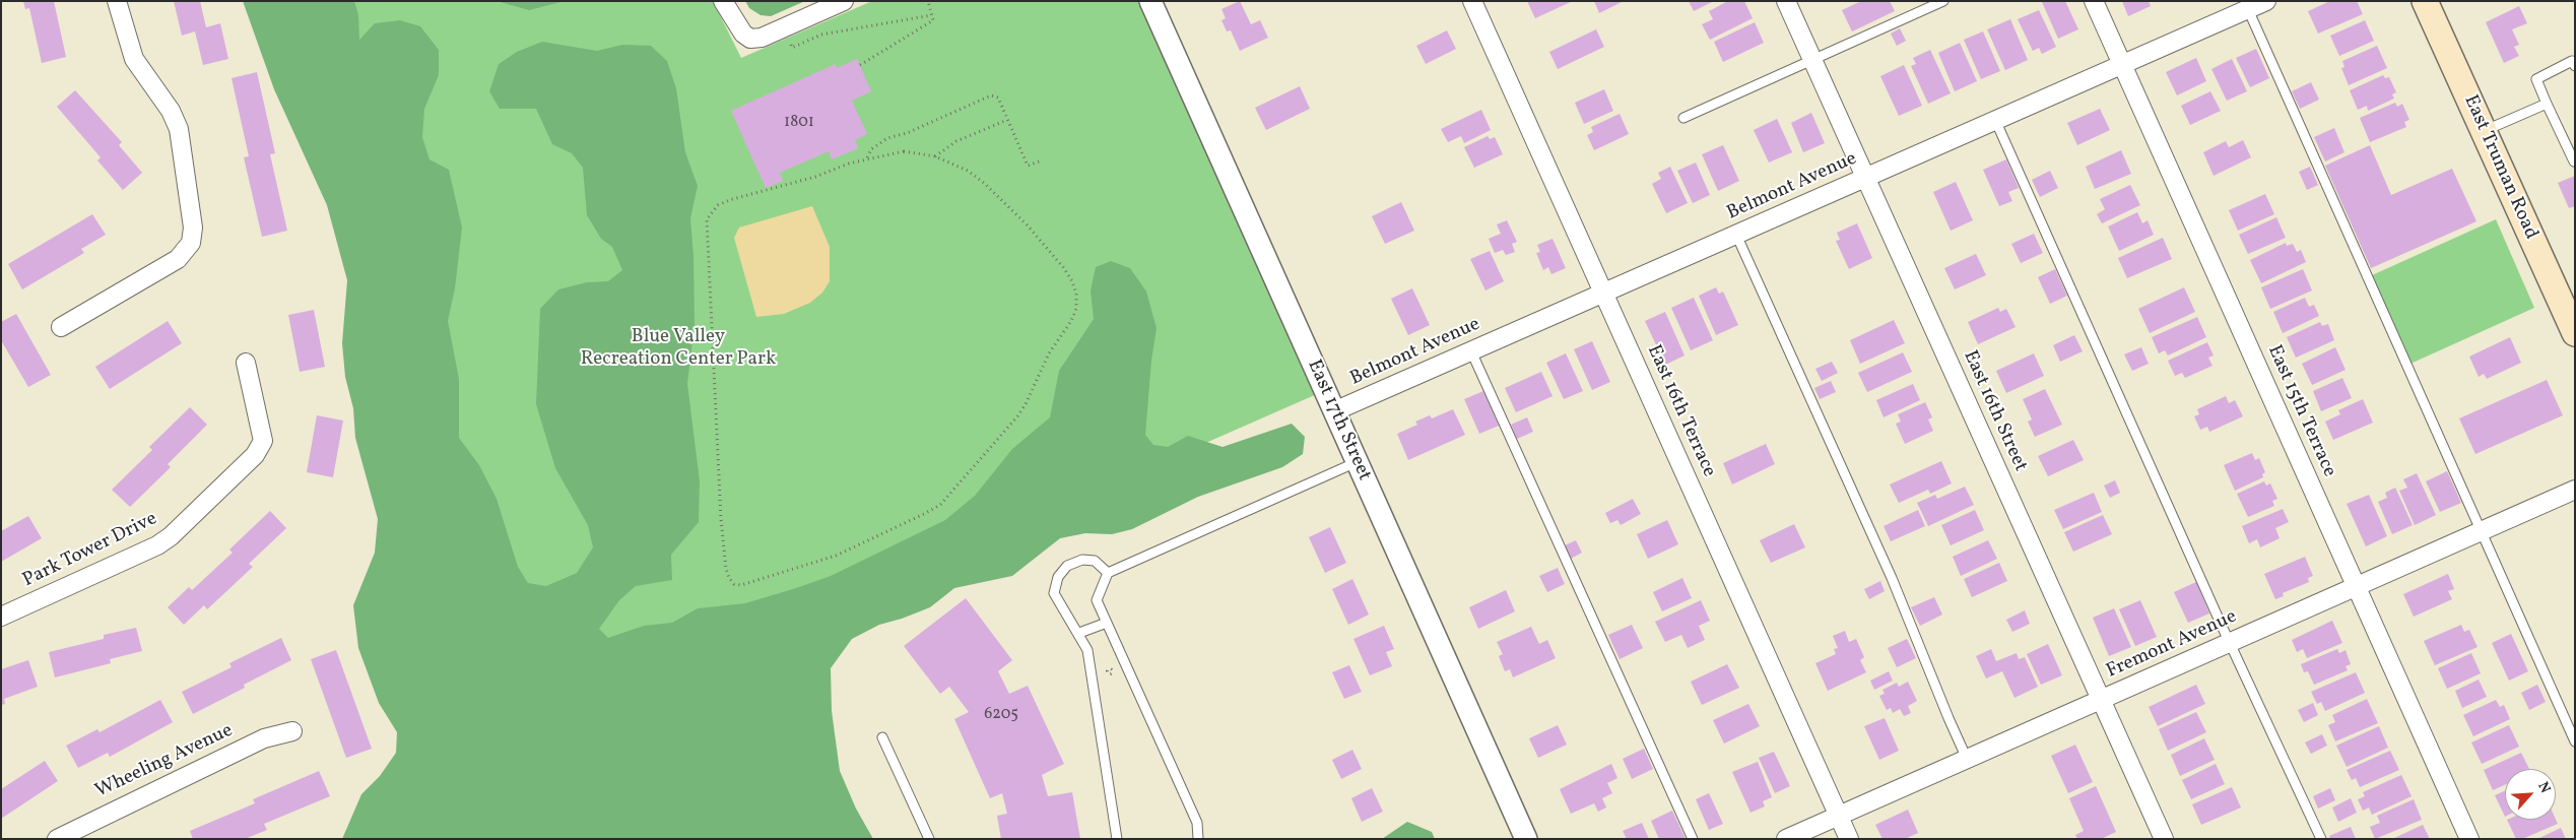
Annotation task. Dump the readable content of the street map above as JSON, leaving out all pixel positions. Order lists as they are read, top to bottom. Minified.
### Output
{"streets":{"main road":["East Truman Road"],"street":["Belmont Avenue","East 16th Terrace","East 16th Street","East 15th Terrace","East 17th Street","Park Tower Drive","Fremont Avenue","Wheeling Avenue"]},"crossings":[["Belmont Avenue","East 16th Terrace"],["Belmont Avenue","East 16th Street"],["Belmont Avenue","East 15th Terrace"],["Belmont Avenue","East 17th Street"],["East 16th Terrace","Fremont Avenue"],["East 16th Street","Fremont Avenue"],["East 15th Terrace","Fremont Avenue"]],"parks":["Blue Valley Recreation Center Park"],"house_numbers":["1801","6205"],"north":"top right"}
